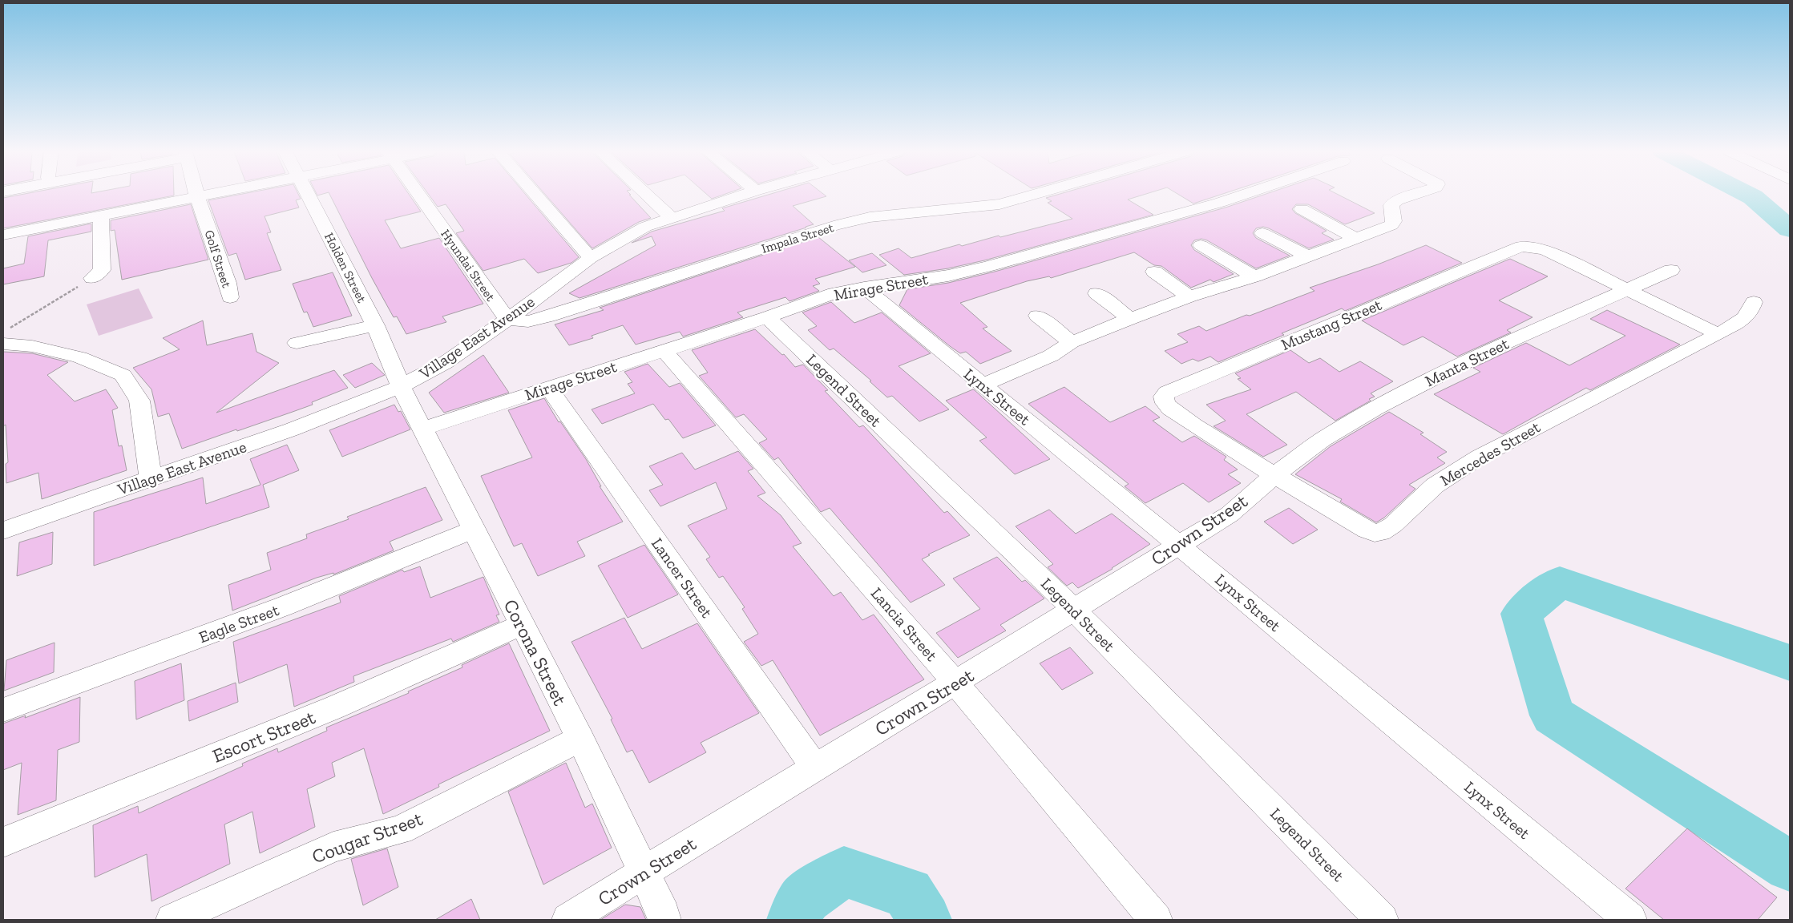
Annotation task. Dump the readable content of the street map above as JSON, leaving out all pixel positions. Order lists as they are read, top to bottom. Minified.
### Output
{"streets":{"street":["Impala Street","Golf Street","Hyundai Street","Holden Street","Mirage Street","Mustang Street","Village East Avenue","Manta Street","Legend Street","Lynx Street","Mercedes Street","Crown Street","Lancer Street","Eagle Street","Lancia Street","Corona Street","Escort Street","Cougar Street"]},"crossings":[["Impala Street","Hyundai Street"],["Impala Street","Village East Avenue"],["Hyundai Street","Village East Avenue"],["Holden Street","Village East Avenue"],["Holden Street","Corona Street"],["Mirage Street","Legend Street"],["Mirage Street","Lynx Street"],["Mirage Street","Lancer Street"],["Mirage Street","Lancia Street"],["Mirage Street","Corona Street"],["Mustang Street","Manta Street"],["Mustang Street","Mercedes Street"],["Mustang Street","Crown Street"],["Village East Avenue","Corona Street"],["Manta Street","Mercedes Street"],["Manta Street","Crown Street"],["Legend Street","Crown Street"],["Lynx Street","Crown Street"],["Mercedes Street","Crown Street"],["Crown Street","Lancer Street"],["Crown Street","Lancia Street"],["Crown Street","Corona Street"],["Eagle Street","Corona Street"],["Corona Street","Escort Street"],["Corona Street","Cougar Street"]]}
